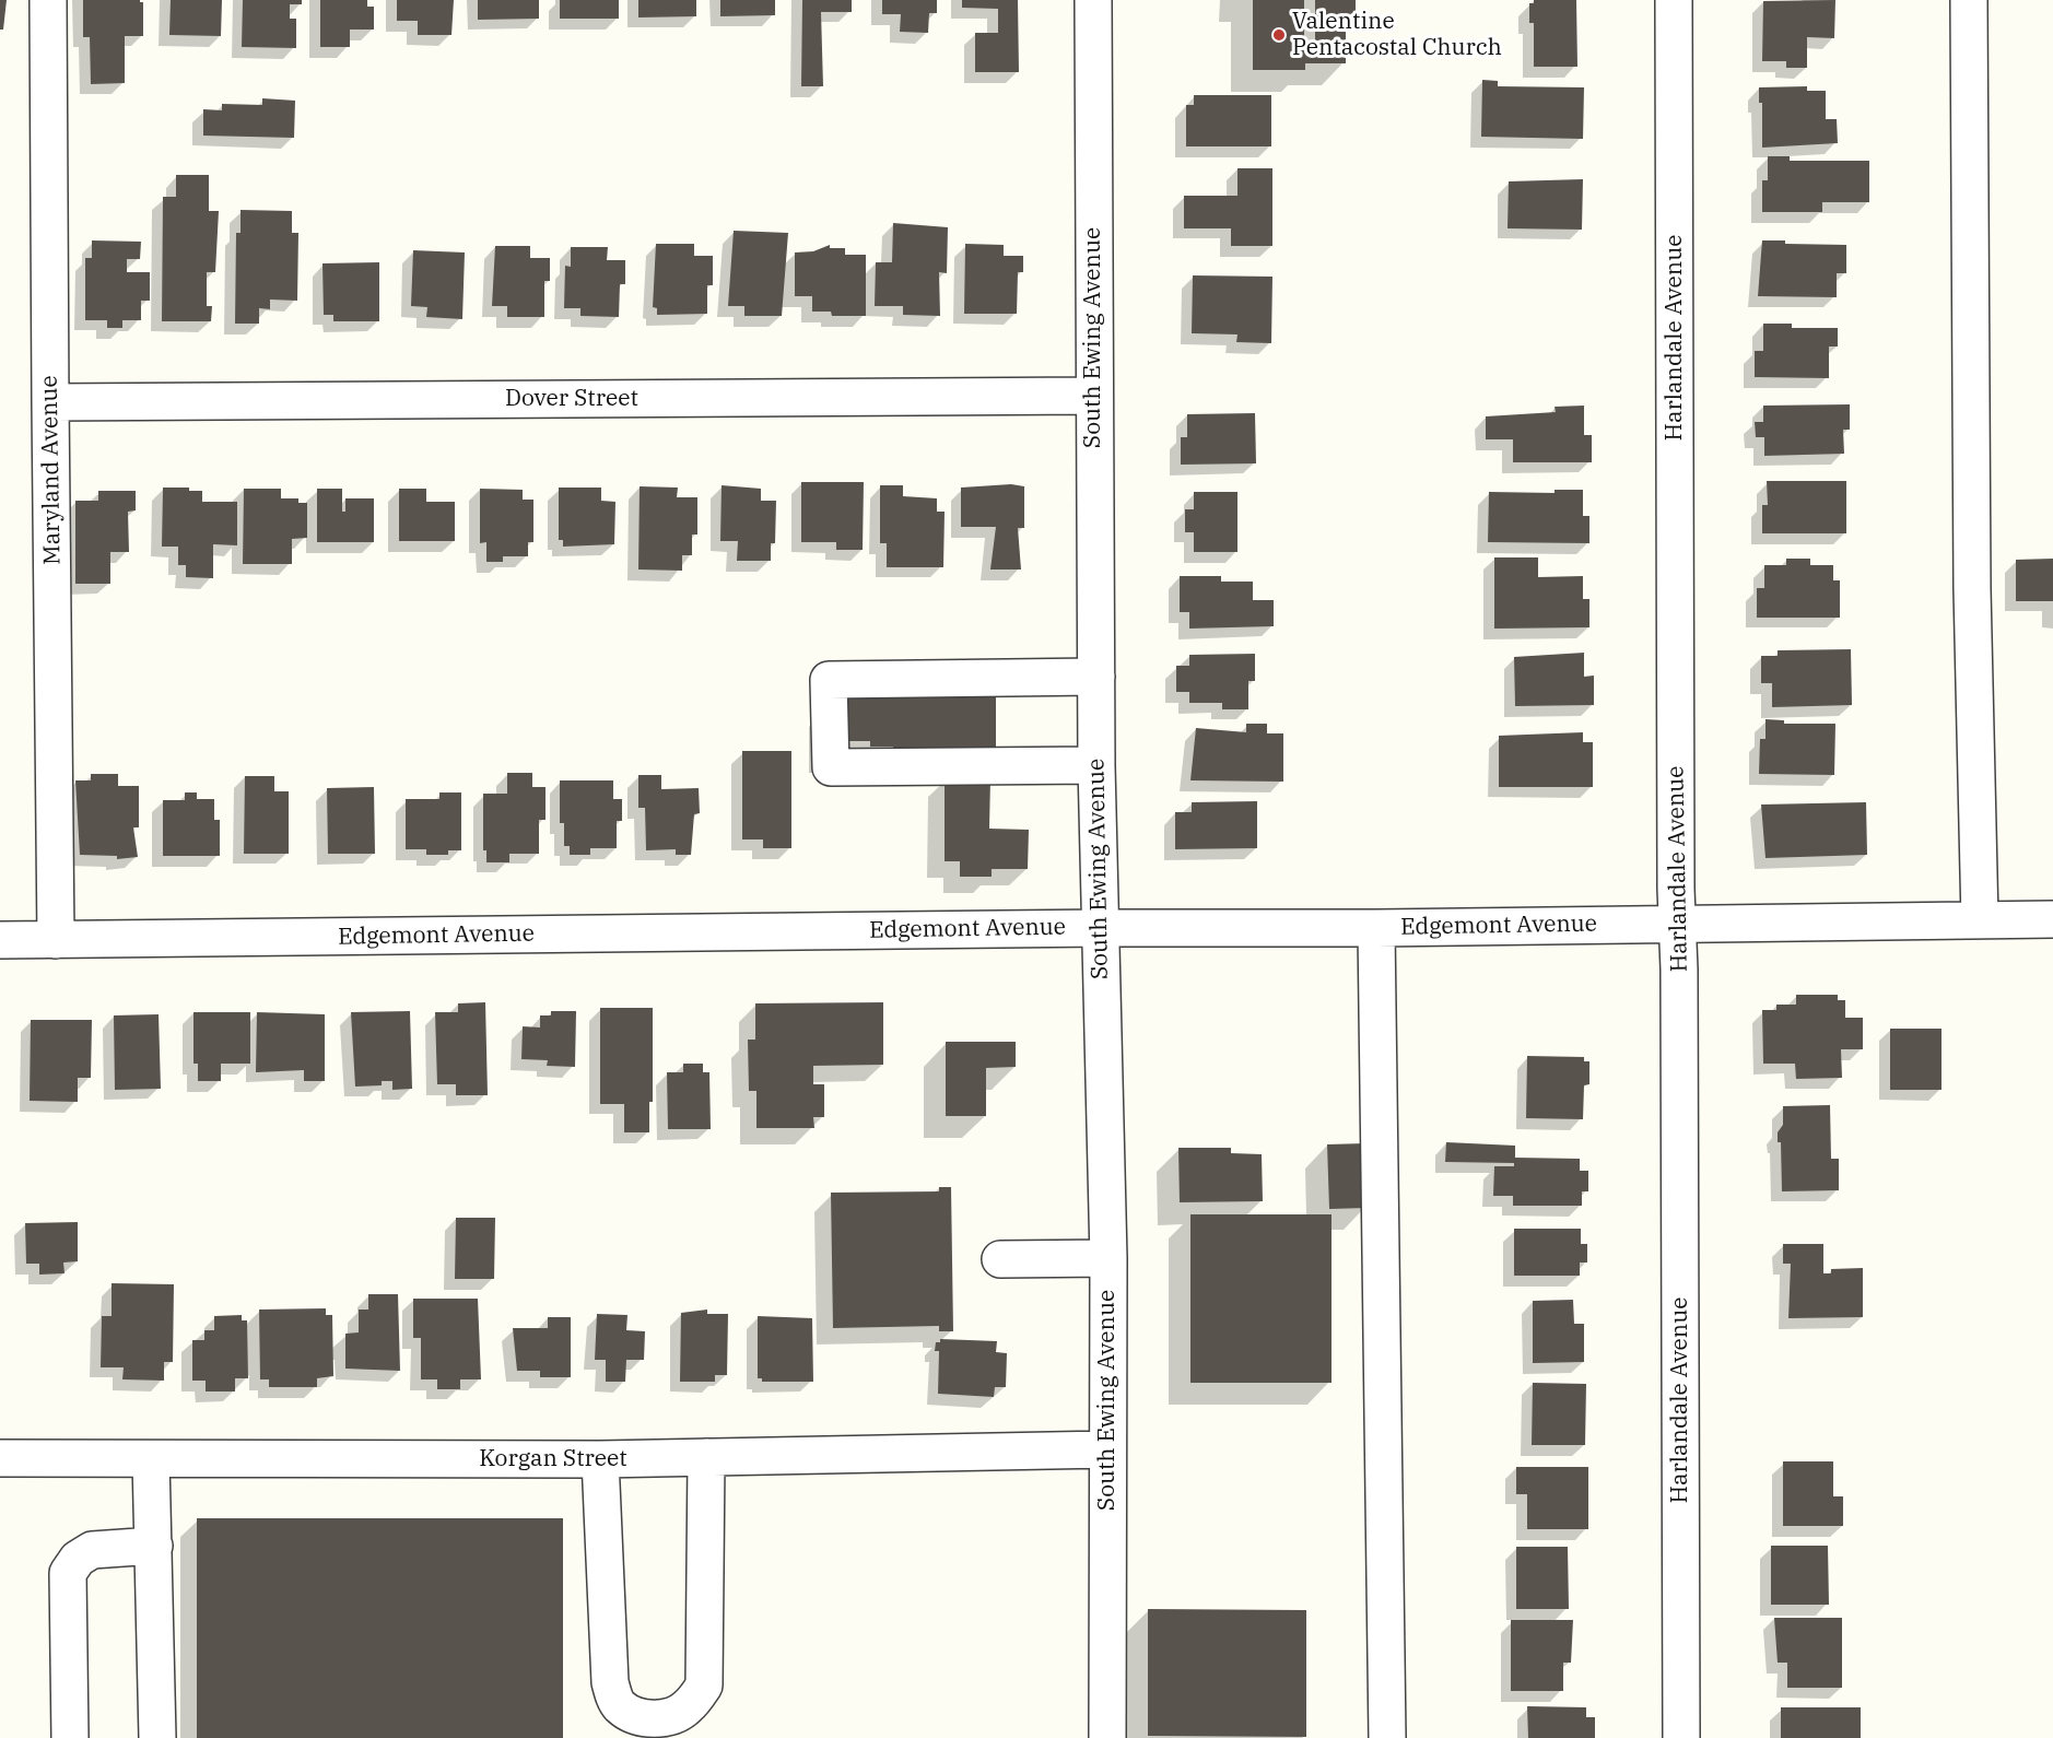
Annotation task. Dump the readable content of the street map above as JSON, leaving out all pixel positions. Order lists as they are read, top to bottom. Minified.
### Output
{"streets":{"street":["South Ewing Avenue","Harlandale Avenue","Dover Street","Maryland Avenue","Edgemont Avenue","Korgan Street"]},"crossings":[["South Ewing Avenue","Dover Street"],["South Ewing Avenue","Edgemont Avenue"],["South Ewing Avenue","Korgan Street"],["Harlandale Avenue","Edgemont Avenue"],["Dover Street","Maryland Avenue"],["Maryland Avenue","Edgemont Avenue"]],"places":["Valentine Pentacostal Church"]}
